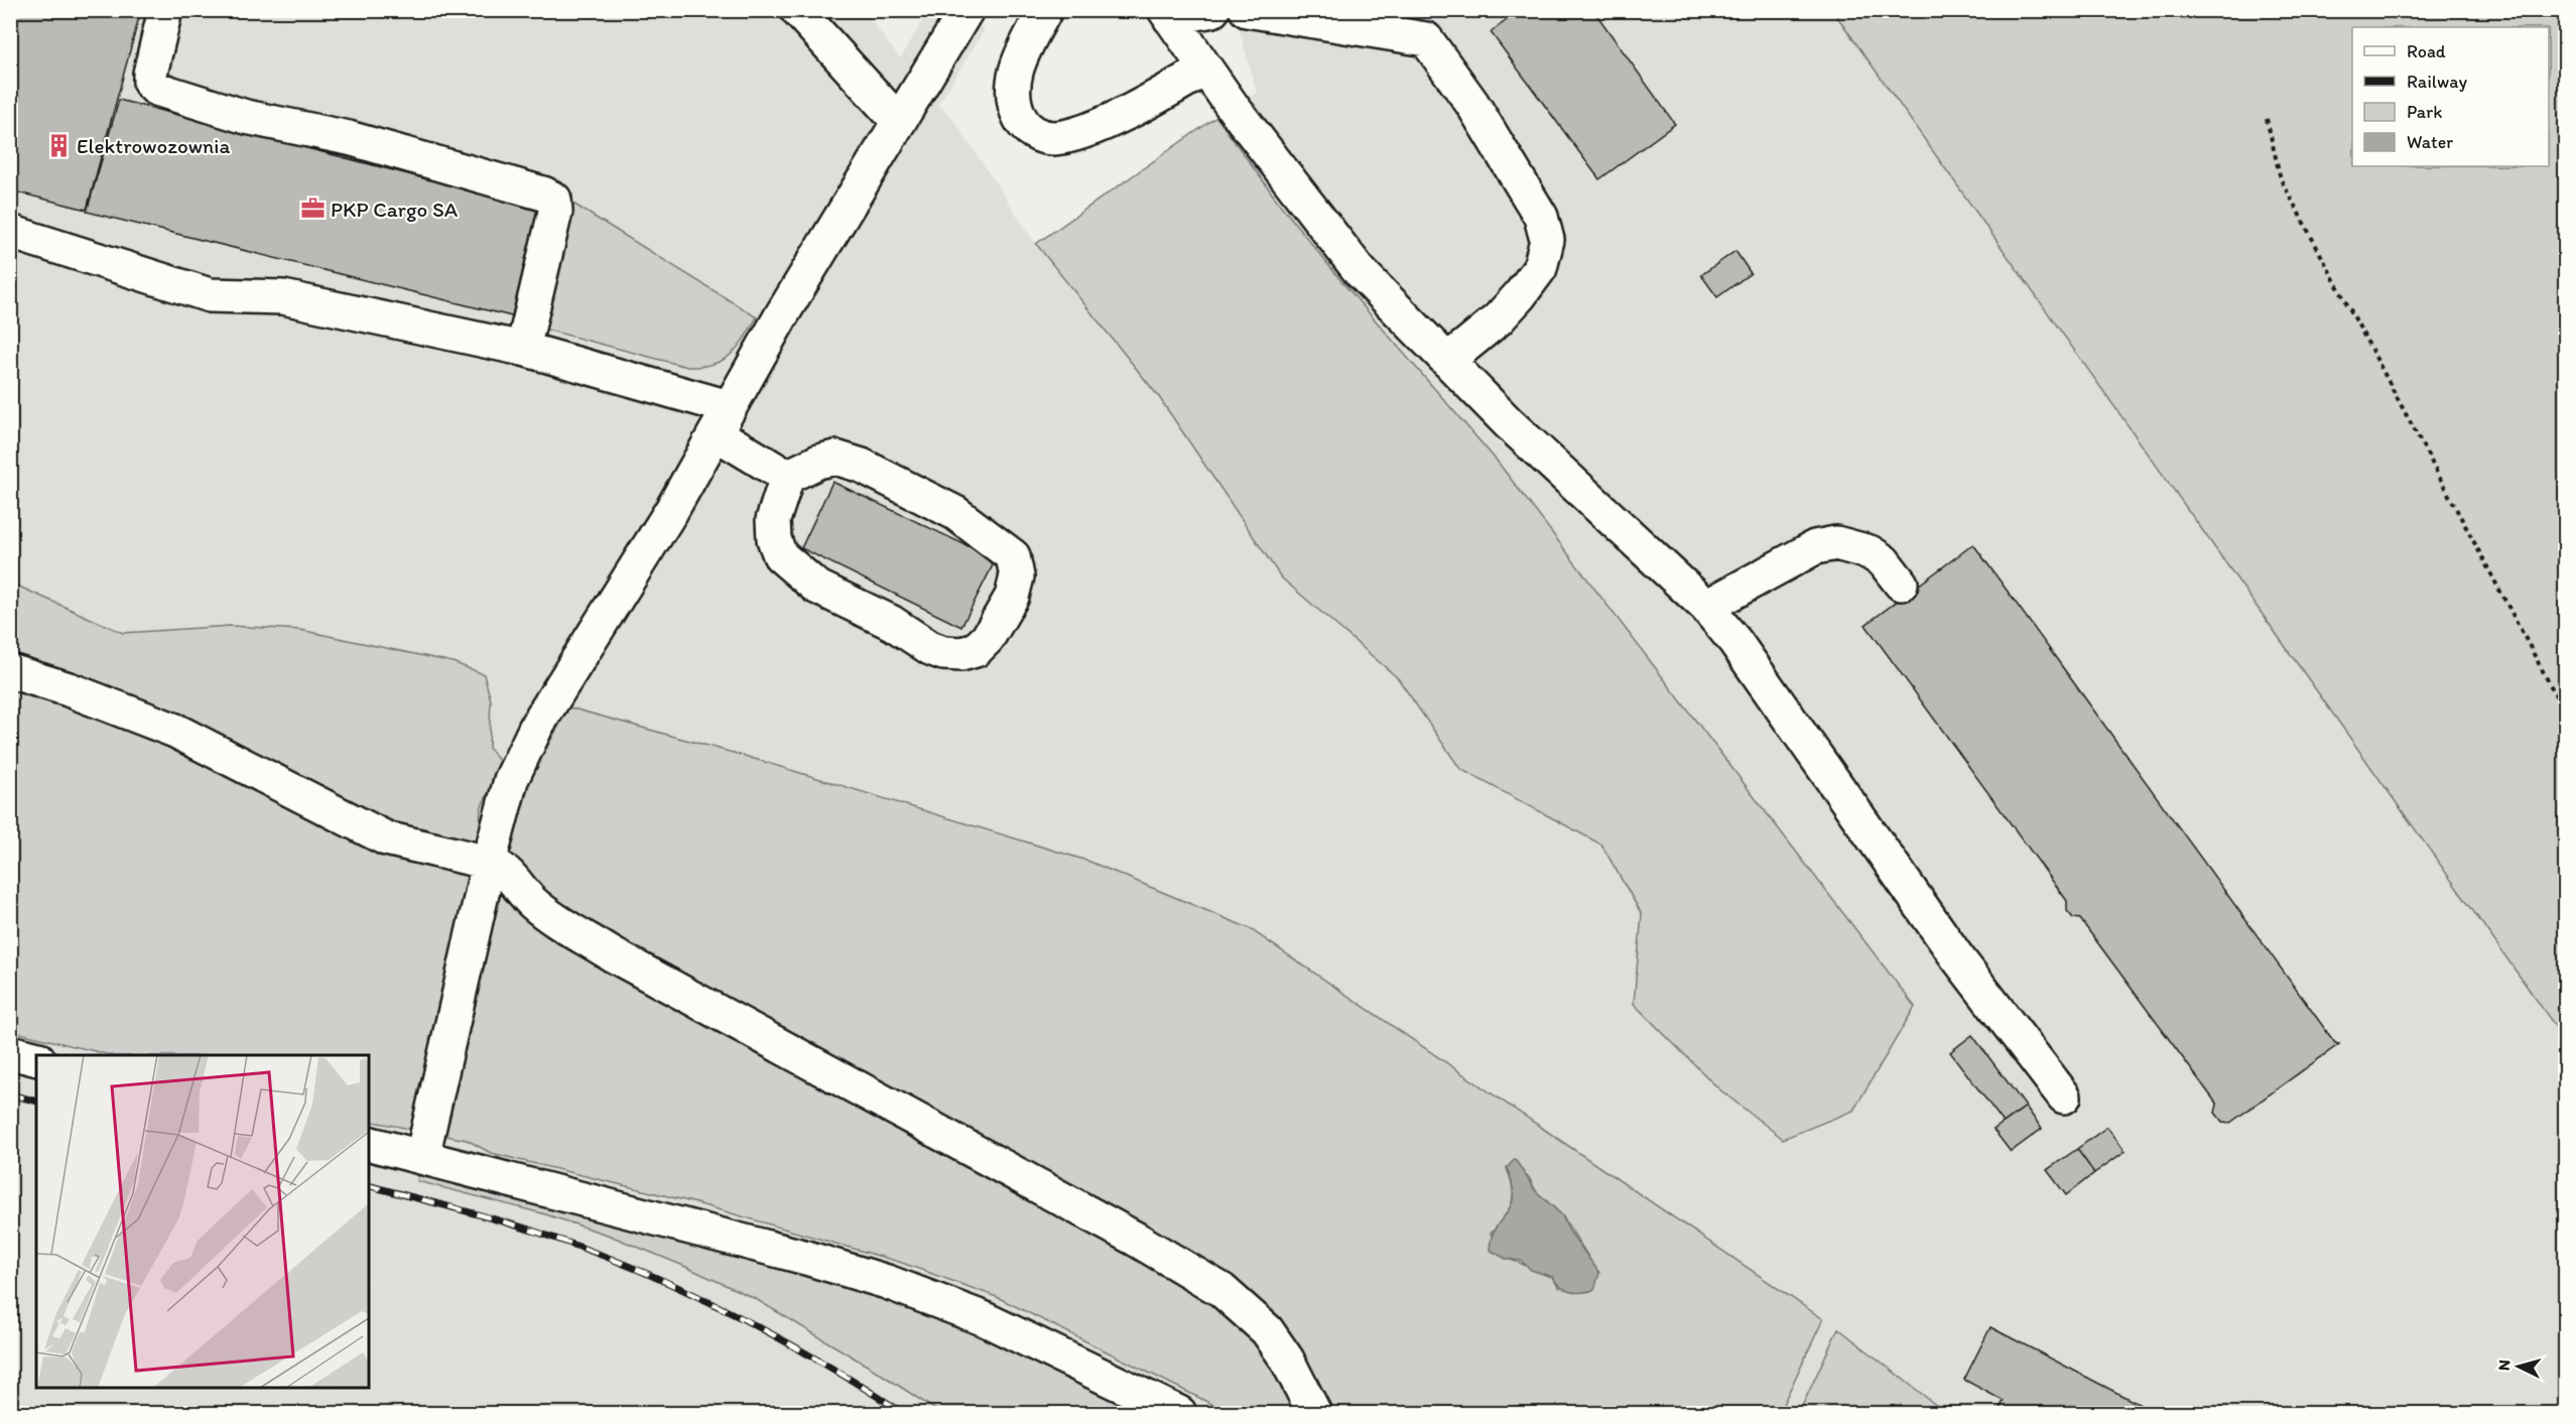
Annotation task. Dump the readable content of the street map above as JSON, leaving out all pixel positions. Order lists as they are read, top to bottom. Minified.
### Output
{"places":{"building":["Elektrowozownia"],"office":["PKP Cargo SA"]},"legend":["Road","Railway","Park","Water"],"north":"left"}
